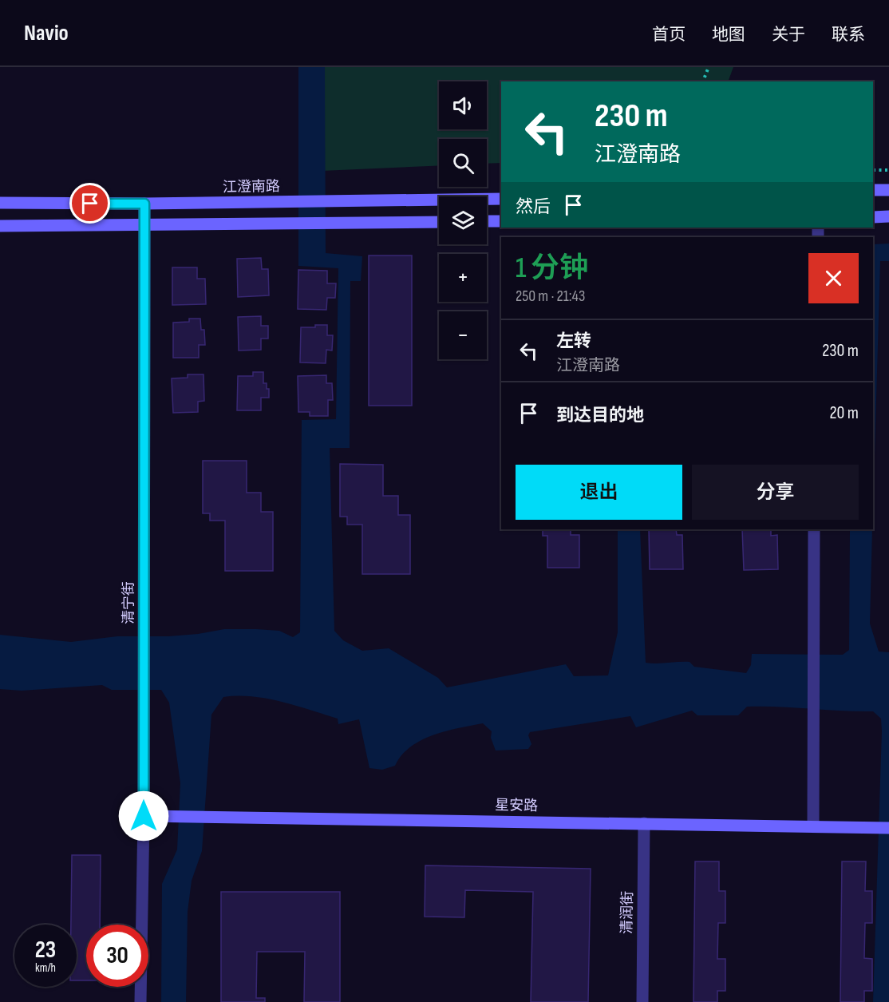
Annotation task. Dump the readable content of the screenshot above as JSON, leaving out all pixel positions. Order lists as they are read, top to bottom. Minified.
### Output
{"streets":{"main road":["江澄南路","星安路"],"street":["清宁街","清润街"]},"crossings":[["江澄南路","清宁街"],["清宁街","星安路"],["星安路","清润街"]],"page":{"header":"Navio","nav":["首页","地图","关于","联系"],"map_buttons":["+","−"],"turn":["230 m","江澄南路"],"then":"然后","heading":["1 分钟","250 m · 21:43"],"list":[{"name":"左转","note":"江澄南路","value":"230 m"},{"name":"到达目的地","value":"20 m"}],"buttons":["退出","分享"],"speed":"23 km/h","limit":"30"}}
